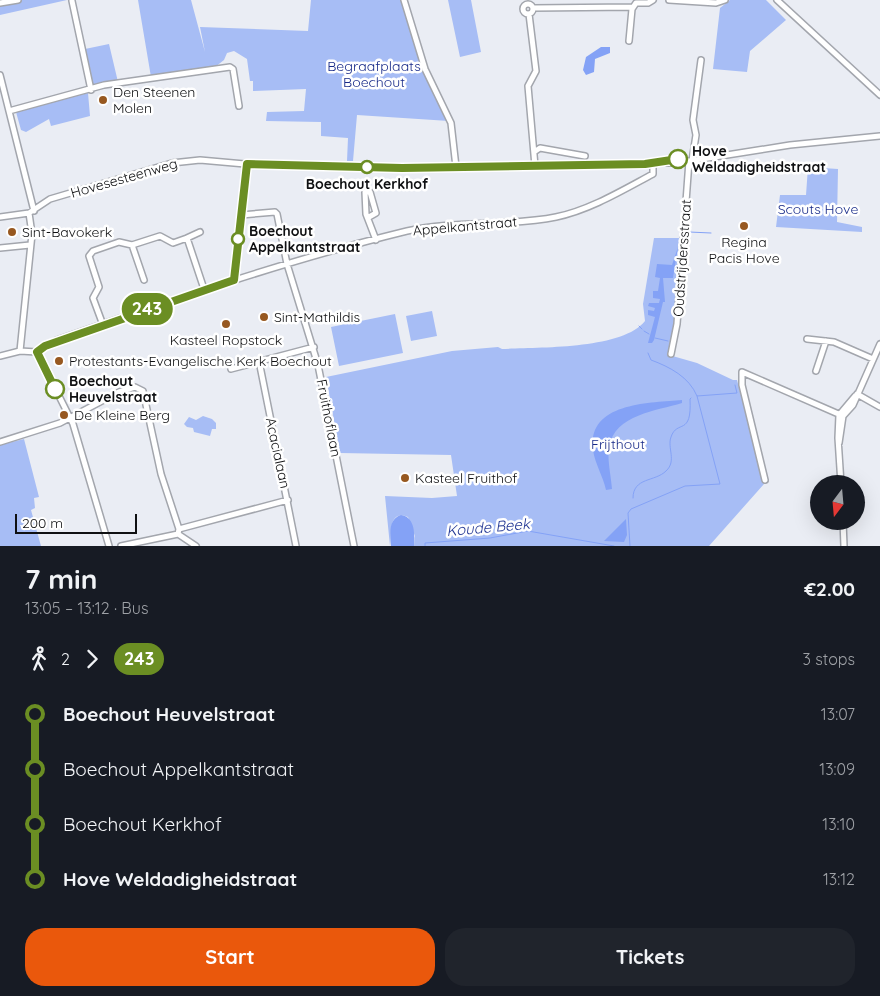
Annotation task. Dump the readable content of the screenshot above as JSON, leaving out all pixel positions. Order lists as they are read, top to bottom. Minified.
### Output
{"streets":{"street":["Hovesesteenweg","Appelkantstraat","Oudstrijdersstraat","Fruithoflaan","Acacialaan"]},"crossings":[["Hovesesteenweg","Appelkantstraat"],["Hovesesteenweg","Oudstrijdersstraat"],["Appelkantstraat","Fruithoflaan"]],"water":["Koude Beek"],"parks":["Begraafplaats Boechout","Scouts Hove","Frijthout"],"places":["Den Steenen Molen","Hove Weldadigheidstraat","Boechout Kerkhof","Regina Pacis Hove","Sint-Bavokerk","Boechout Appelkantstraat","Sint-Mathildis","Kasteel Ropstock","Protestants-Evangelische Kerk Boechout","Boechout Heuvelstraat","De Kleine Berg","Kasteel Fruithof"],"lines":["bus line 243"],"scale_bar":"200 m","north":"bottom","page":{"on_map":"243","scale":"200 m","heading":["7 min","13:05 – 13:12 · Bus","€2.00"],"legs":["2","243","3 stops"],"list":[{"name":"Boechout Heuvelstraat","value":"13:07"},{"name":"Boechout Appelkantstraat","value":"13:09"},{"name":"Boechout Kerkhof","value":"13:10"},{"name":"Hove Weldadigheidstraat","value":"13:12"}],"buttons":["Start","Tickets"]}}
